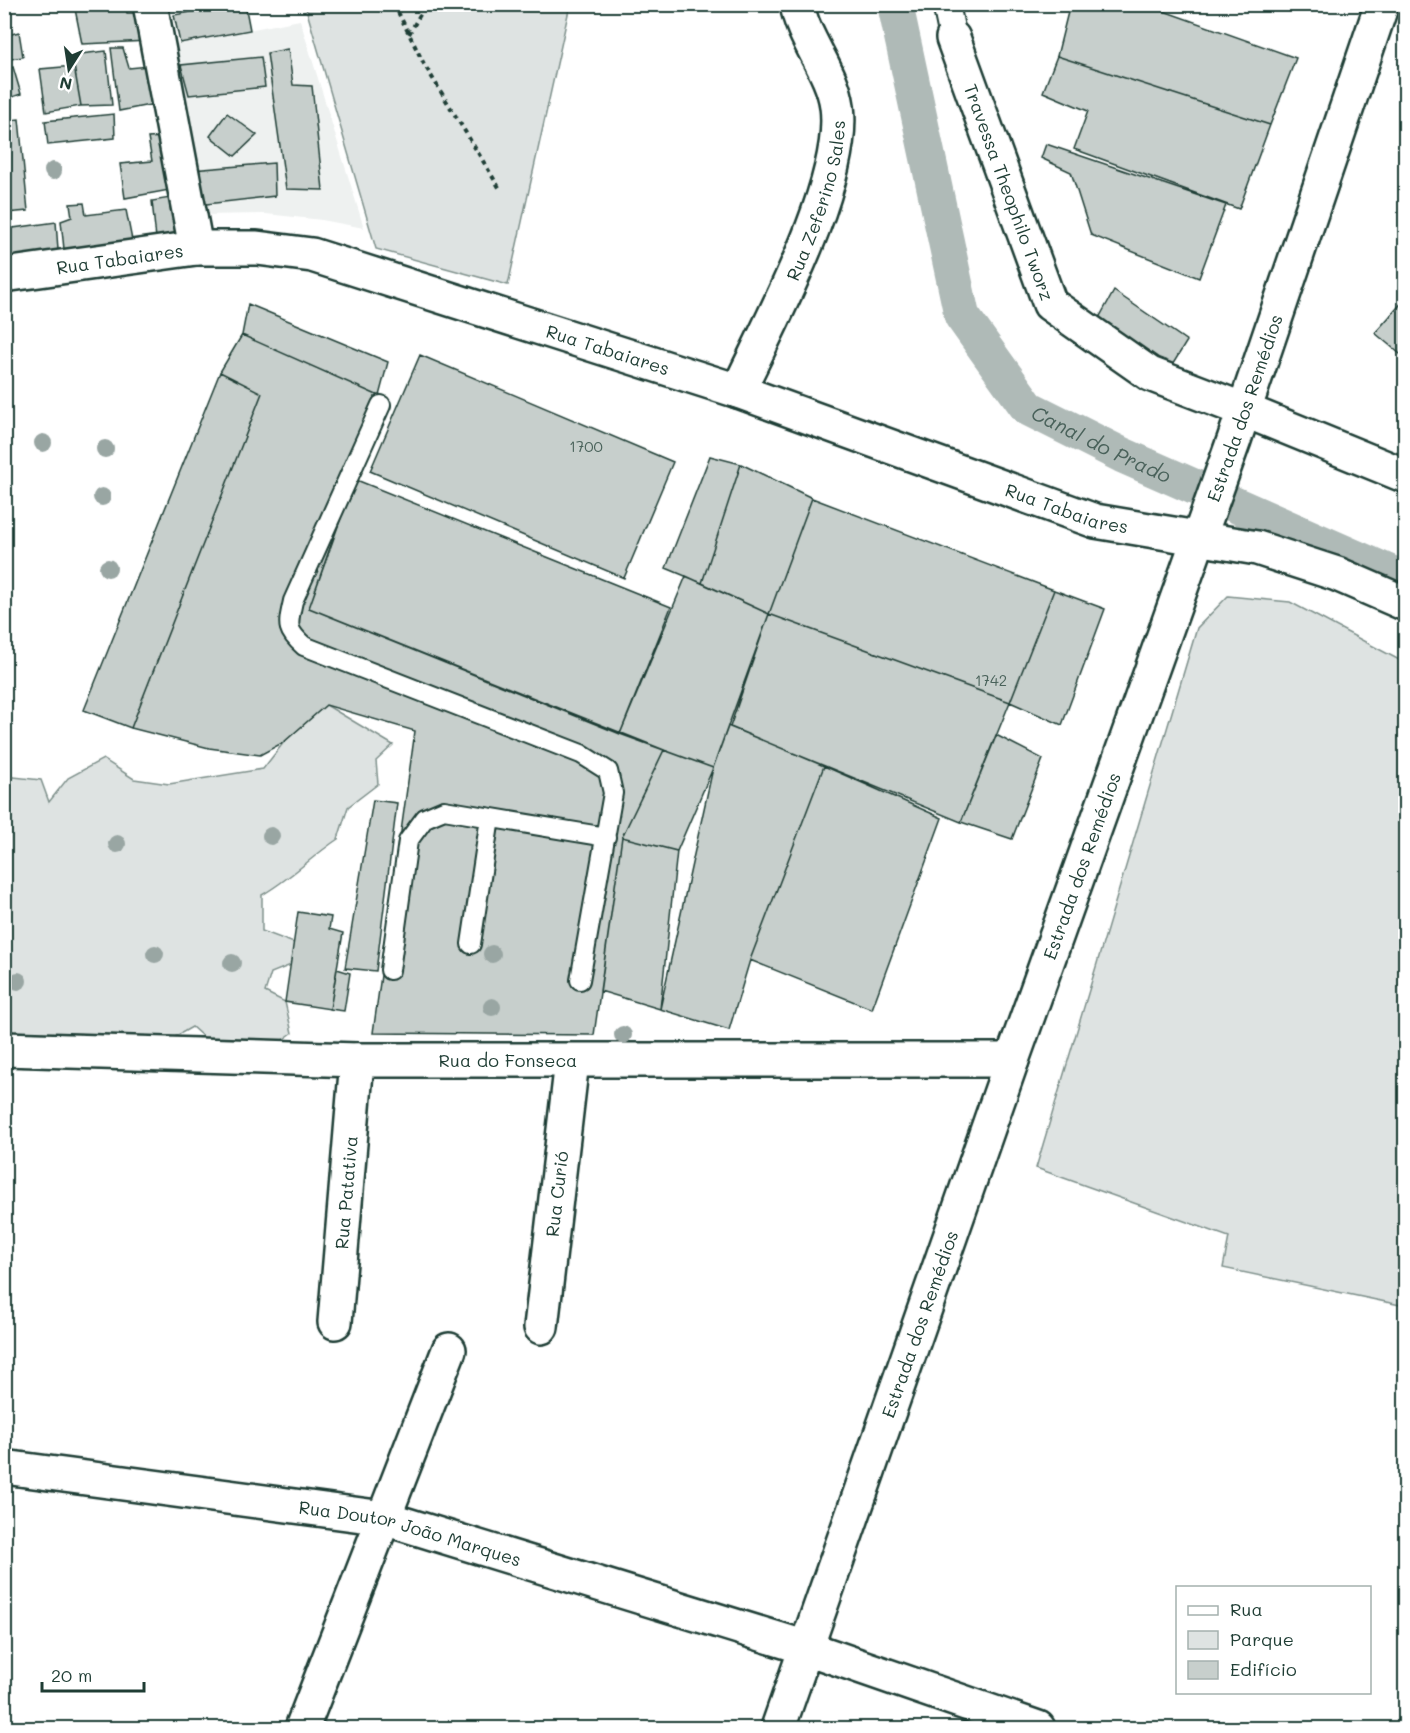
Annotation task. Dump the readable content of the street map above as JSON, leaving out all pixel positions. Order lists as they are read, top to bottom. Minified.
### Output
{"streets":{"street":["Travessa Theophilo Tworz","Rua Zeferino Sales","Rua Tabaiares","Estrada dos Remédios","Rua do Fonseca","Rua Patativa","Rua Curió","Rua Doutor João Marques"]},"crossings":[["Travessa Theophilo Tworz","Estrada dos Remédios"],["Rua Zeferino Sales","Rua Tabaiares"],["Rua Tabaiares","Estrada dos Remédios"],["Estrada dos Remédios","Rua do Fonseca"],["Estrada dos Remédios","Rua Doutor João Marques"],["Rua do Fonseca","Rua Patativa"],["Rua do Fonseca","Rua Curió"]],"water":["Canal do Prado"],"house_numbers":["1700","1742"],"legend":["Rua","Parque","Edifício"],"scale_bar":"20 m","north":"bottom"}
